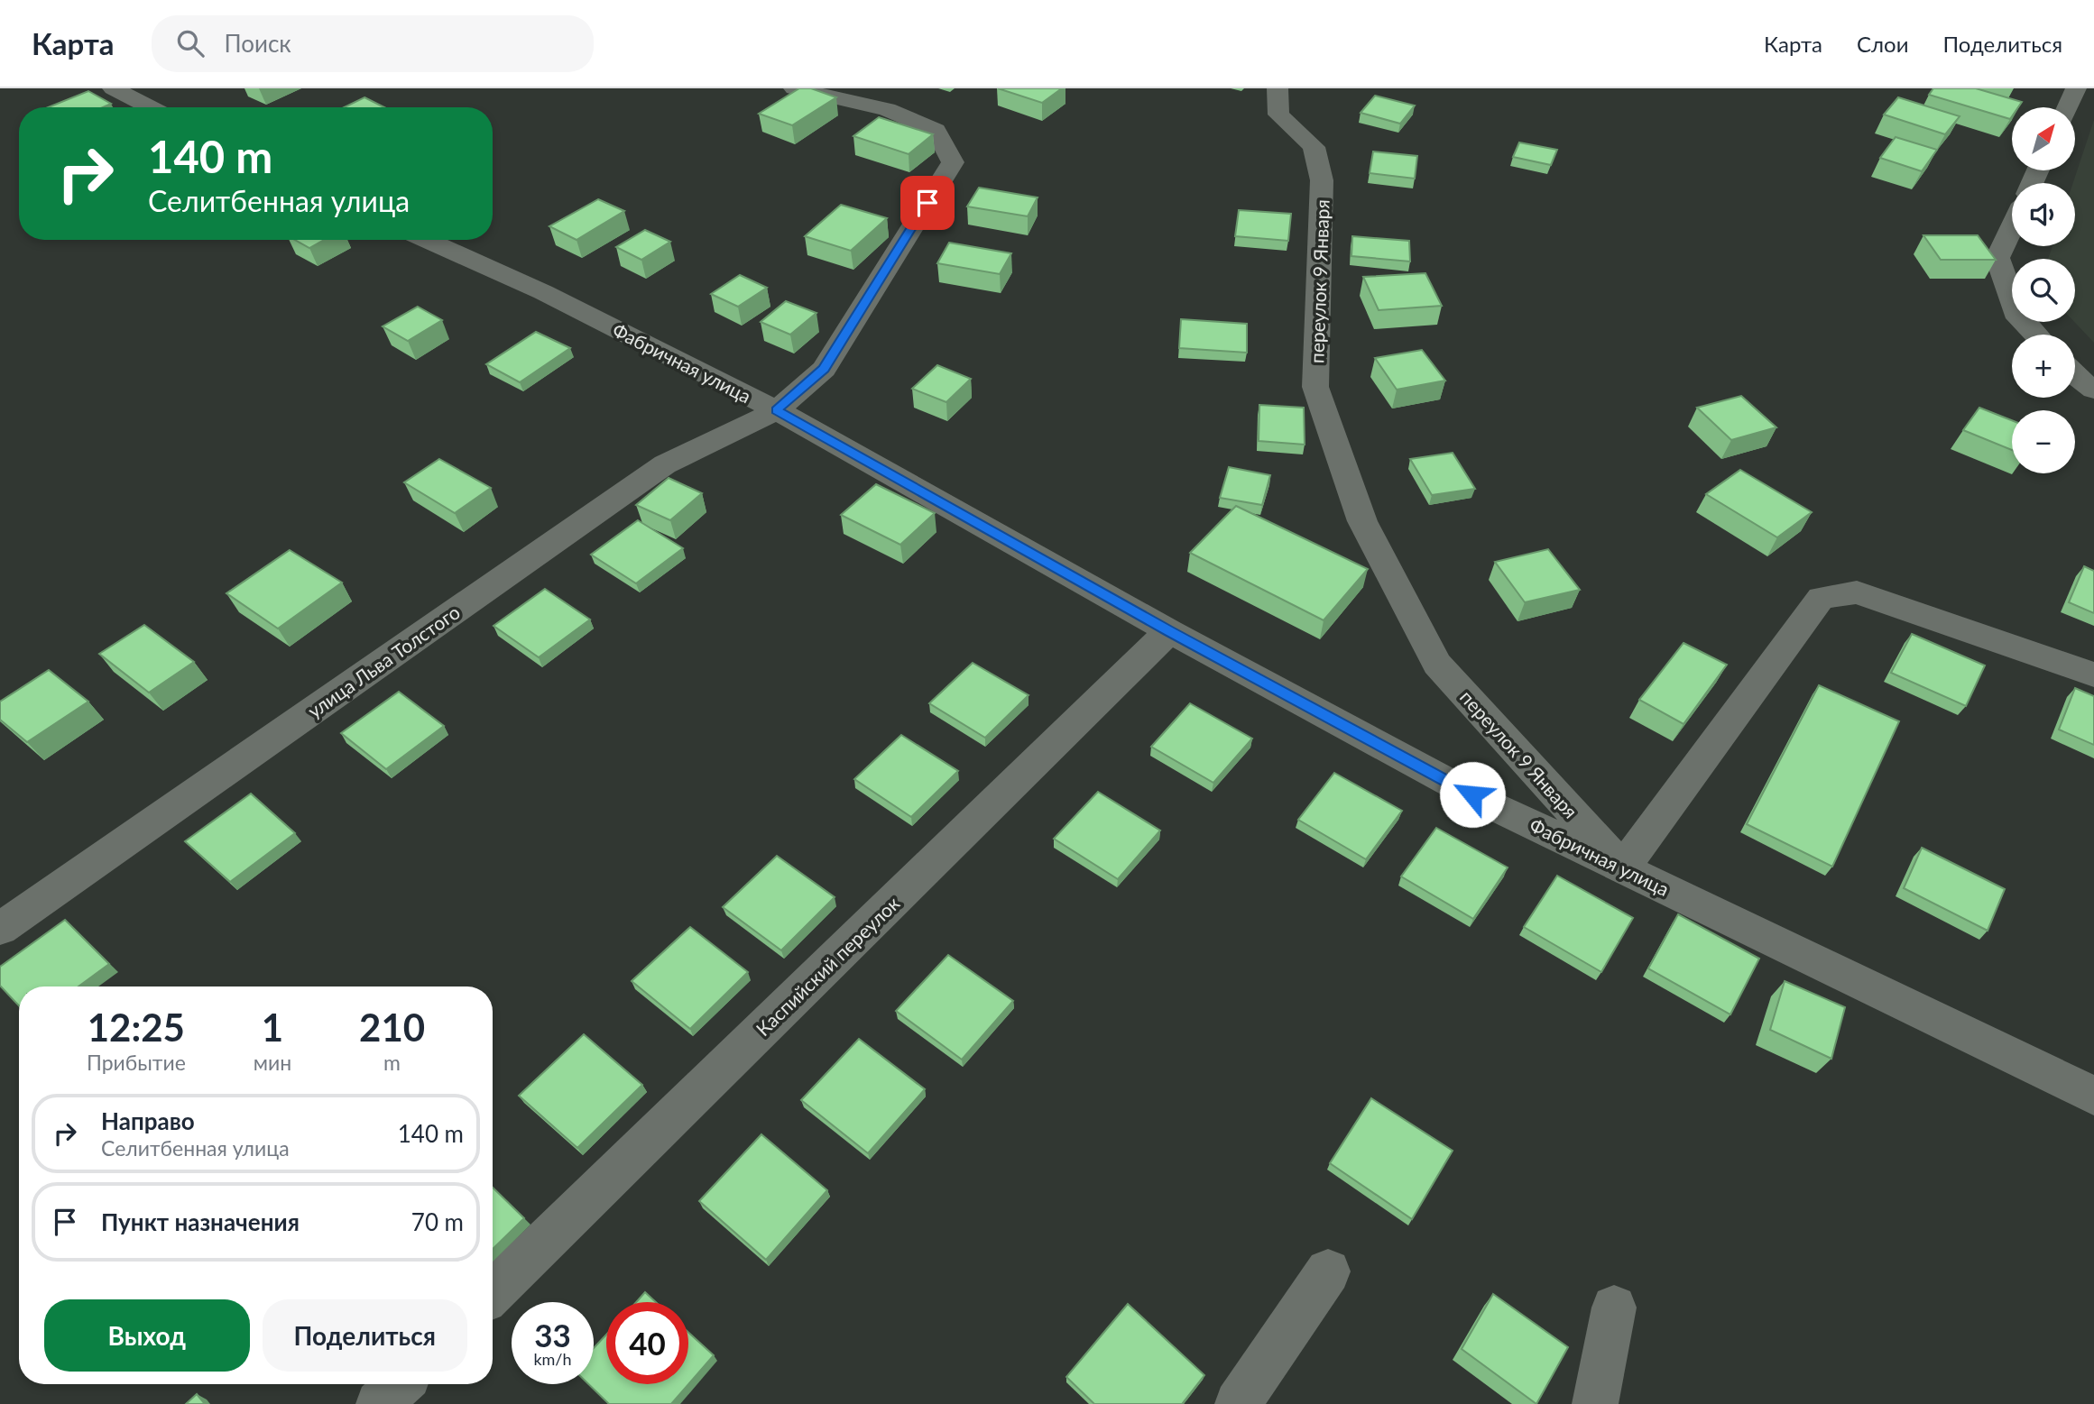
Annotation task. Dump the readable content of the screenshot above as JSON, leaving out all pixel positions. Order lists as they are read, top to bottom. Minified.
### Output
{"streets":{"street":["переулок 9 Января","Фабричная улица","улица Льва Толстого","Каспийский переулок"]},"crossings":[["переулок 9 Января","Фабричная улица"],["Фабричная улица","улица Льва Толстого"],["Фабричная улица","Каспийский переулок"]],"north":"top right","page":{"header":"Карта","search":"Поиск","nav":["Карта","Слои","Поделиться"],"map_buttons":["+","−"],"turn":["140 m","Селитбенная улица"],"eta":["12:25","Прибытие","1","мин","210","m"],"list":[{"name":"Направо","note":"Селитбенная улица","value":"140 m"},{"name":"Пункт назначения","value":"70 m"}],"buttons":["Выход","Поделиться"],"speed":"33 km/h","limit":"40"}}
